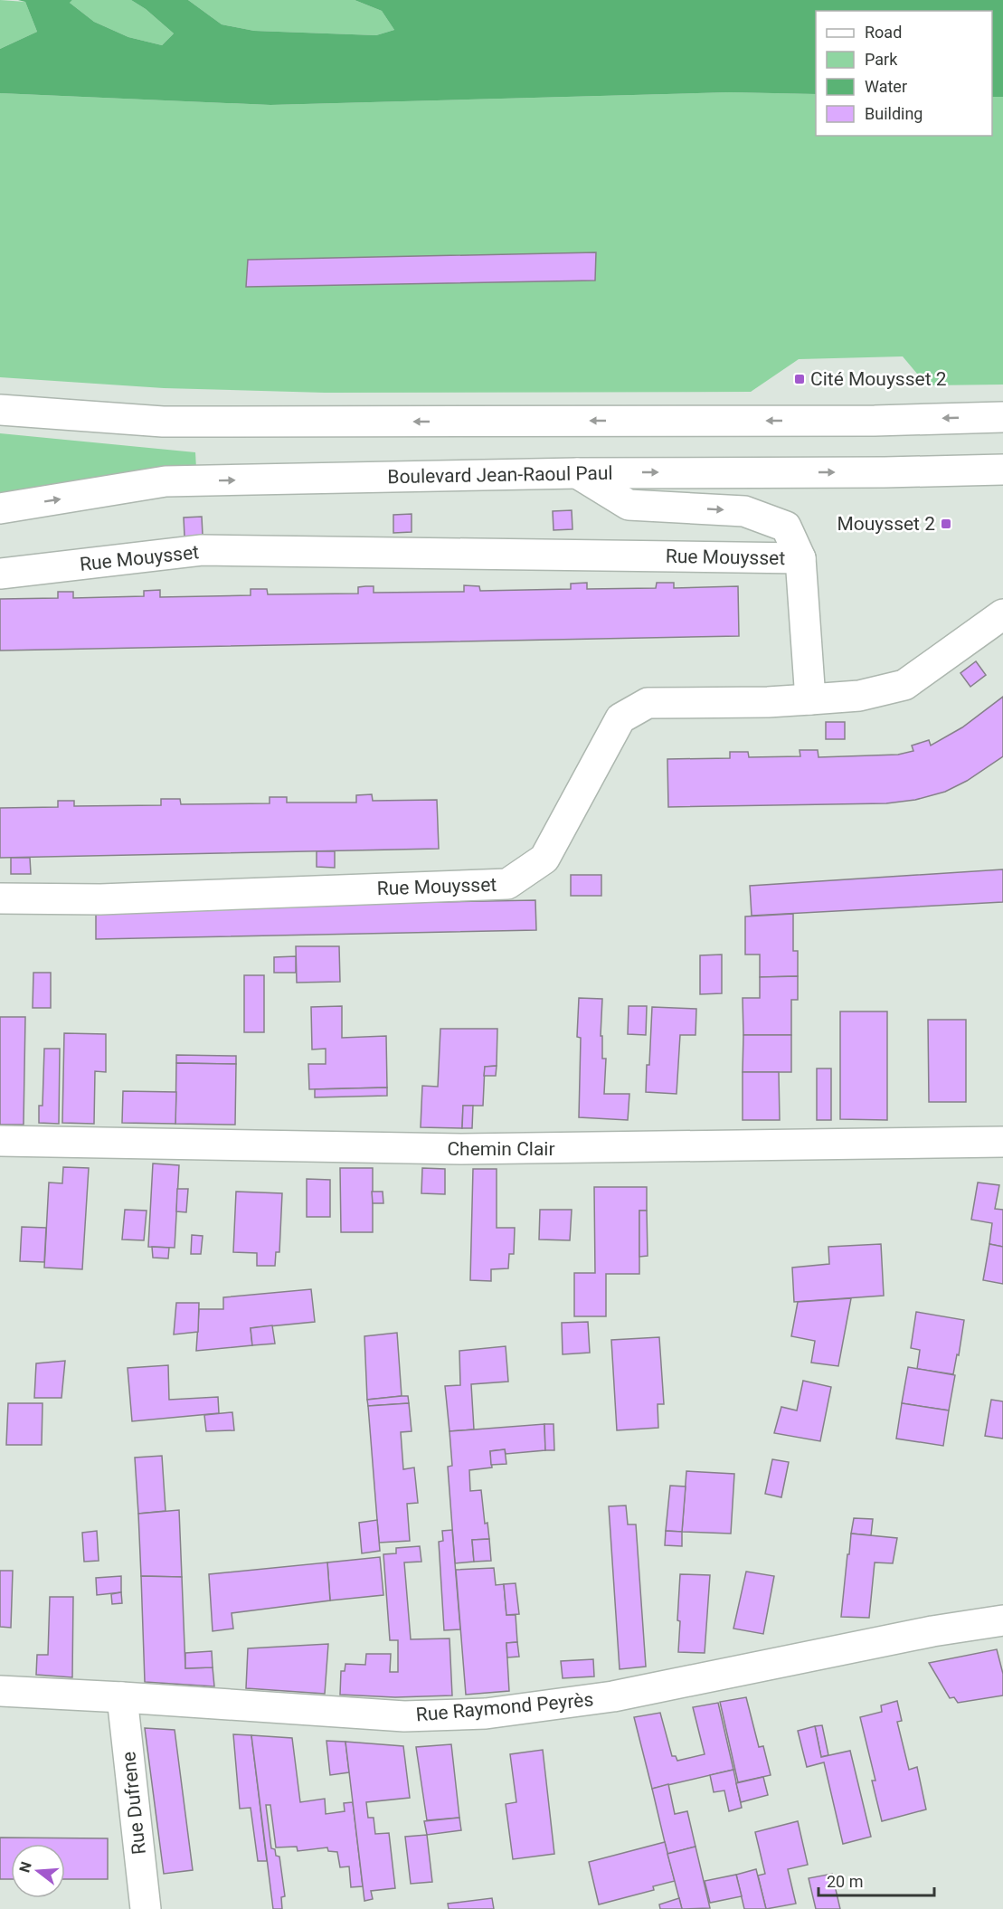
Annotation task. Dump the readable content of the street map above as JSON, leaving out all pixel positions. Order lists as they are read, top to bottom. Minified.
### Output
{"streets":{"street":["Boulevard Jean-Raoul Paul","Rue Mouysset","Chemin Clair","Rue Raymond Peyrès","Rue Dufrene"]},"crossings":[["Boulevard Jean-Raoul Paul","Rue Mouysset"],["Rue Raymond Peyrès","Rue Dufrene"]],"places":{"transit":["Cité Mouysset 2","Mouysset 2"]},"legend":["Road","Park","Water","Building"],"scale_bar":"20 m","north":"left"}
